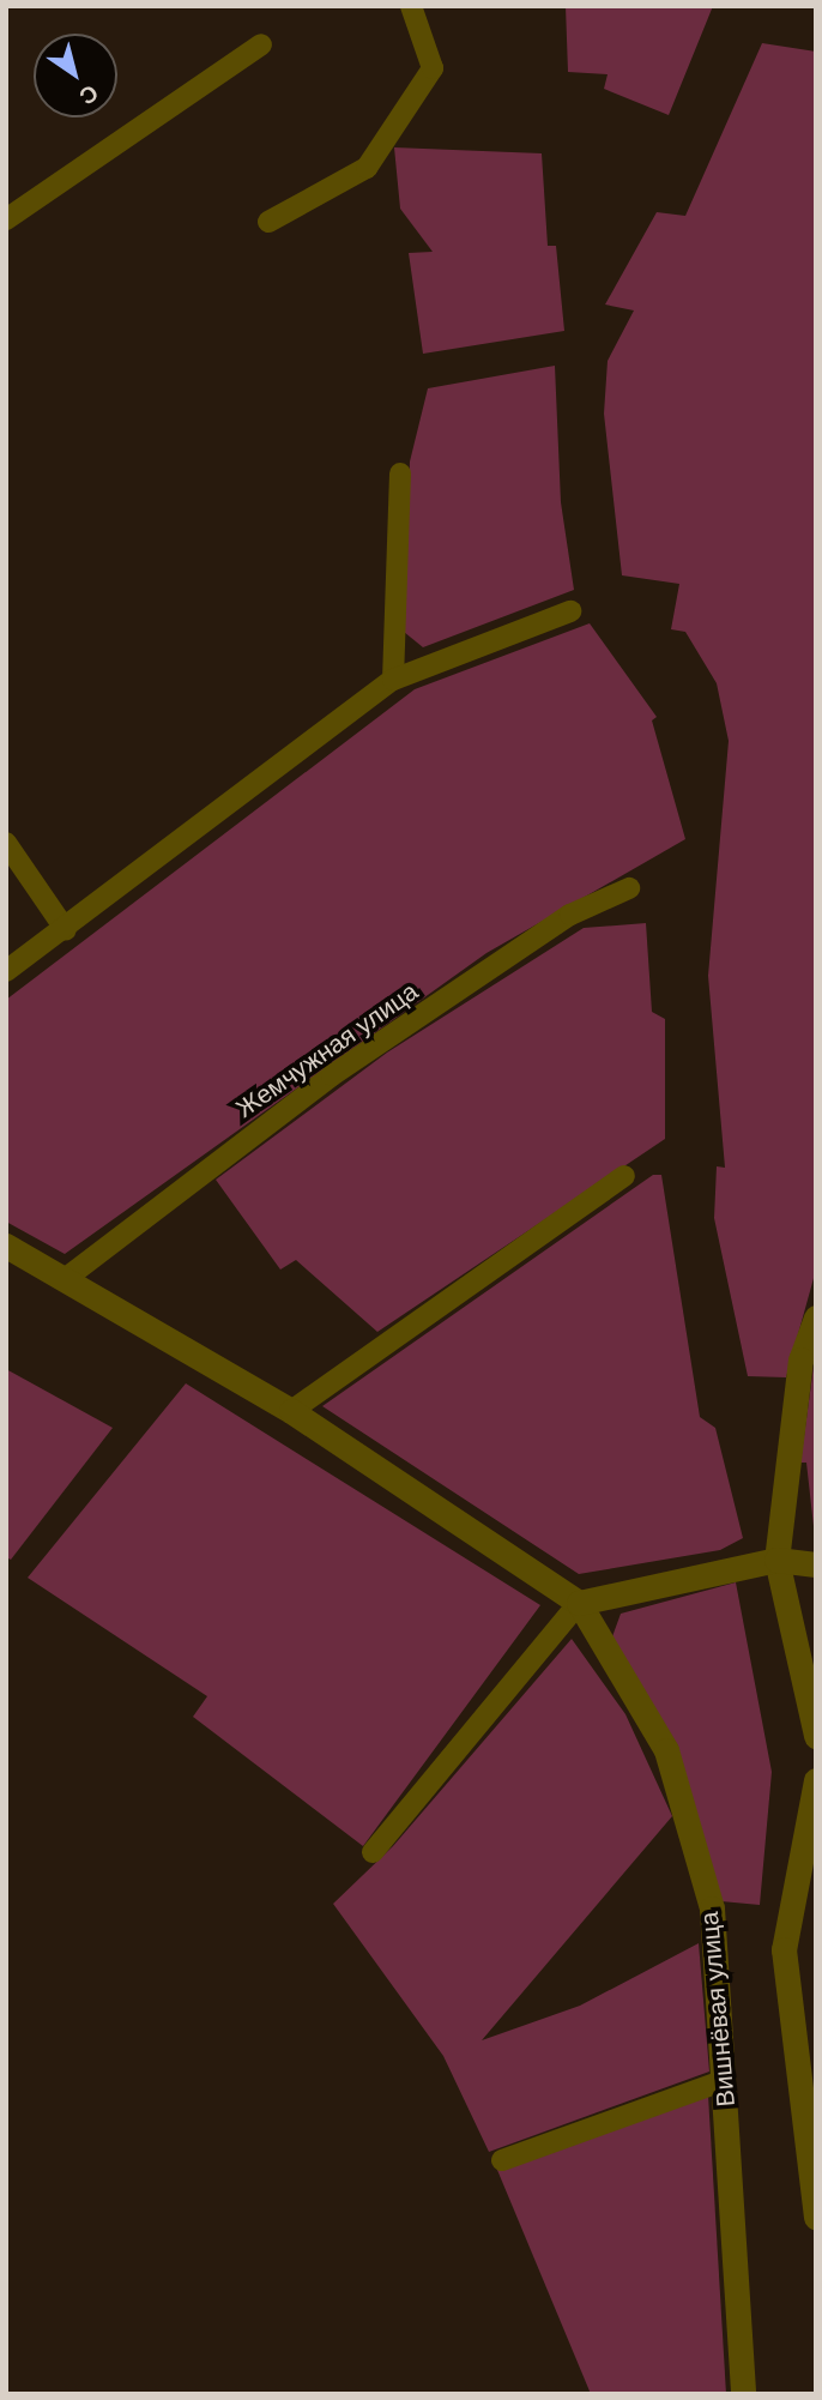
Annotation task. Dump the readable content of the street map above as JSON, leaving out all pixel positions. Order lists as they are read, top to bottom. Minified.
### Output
{"streets":{"street":["Вишнёвая улица"],"lane":["Жемчужная улица"]},"north":"bottom right"}
